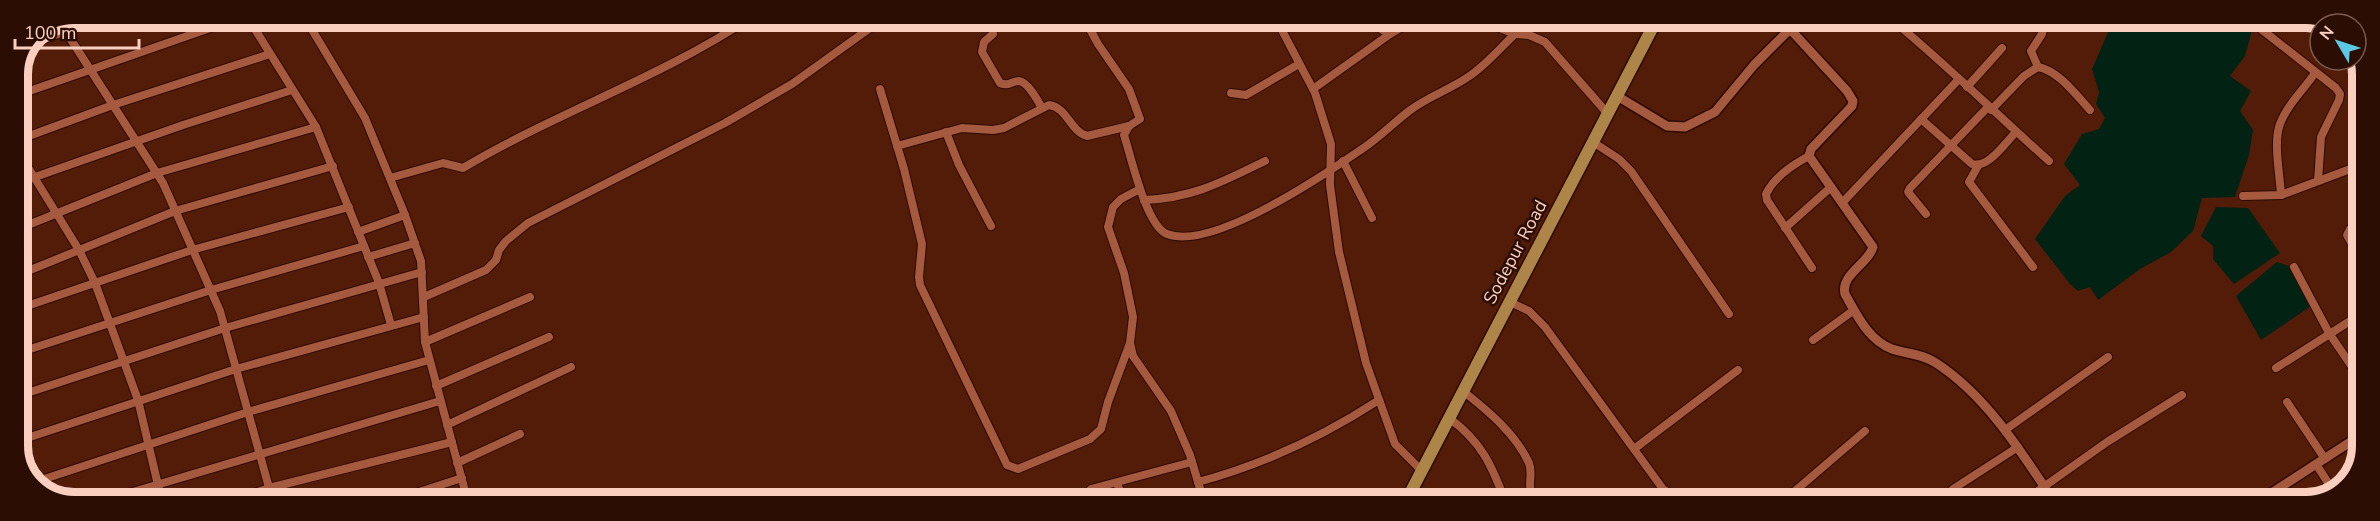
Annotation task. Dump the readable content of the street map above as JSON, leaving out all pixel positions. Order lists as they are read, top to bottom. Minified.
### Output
{"streets":{"main road":["Sodepur Road"]},"scale_bar":"100 m","north":"top left"}
